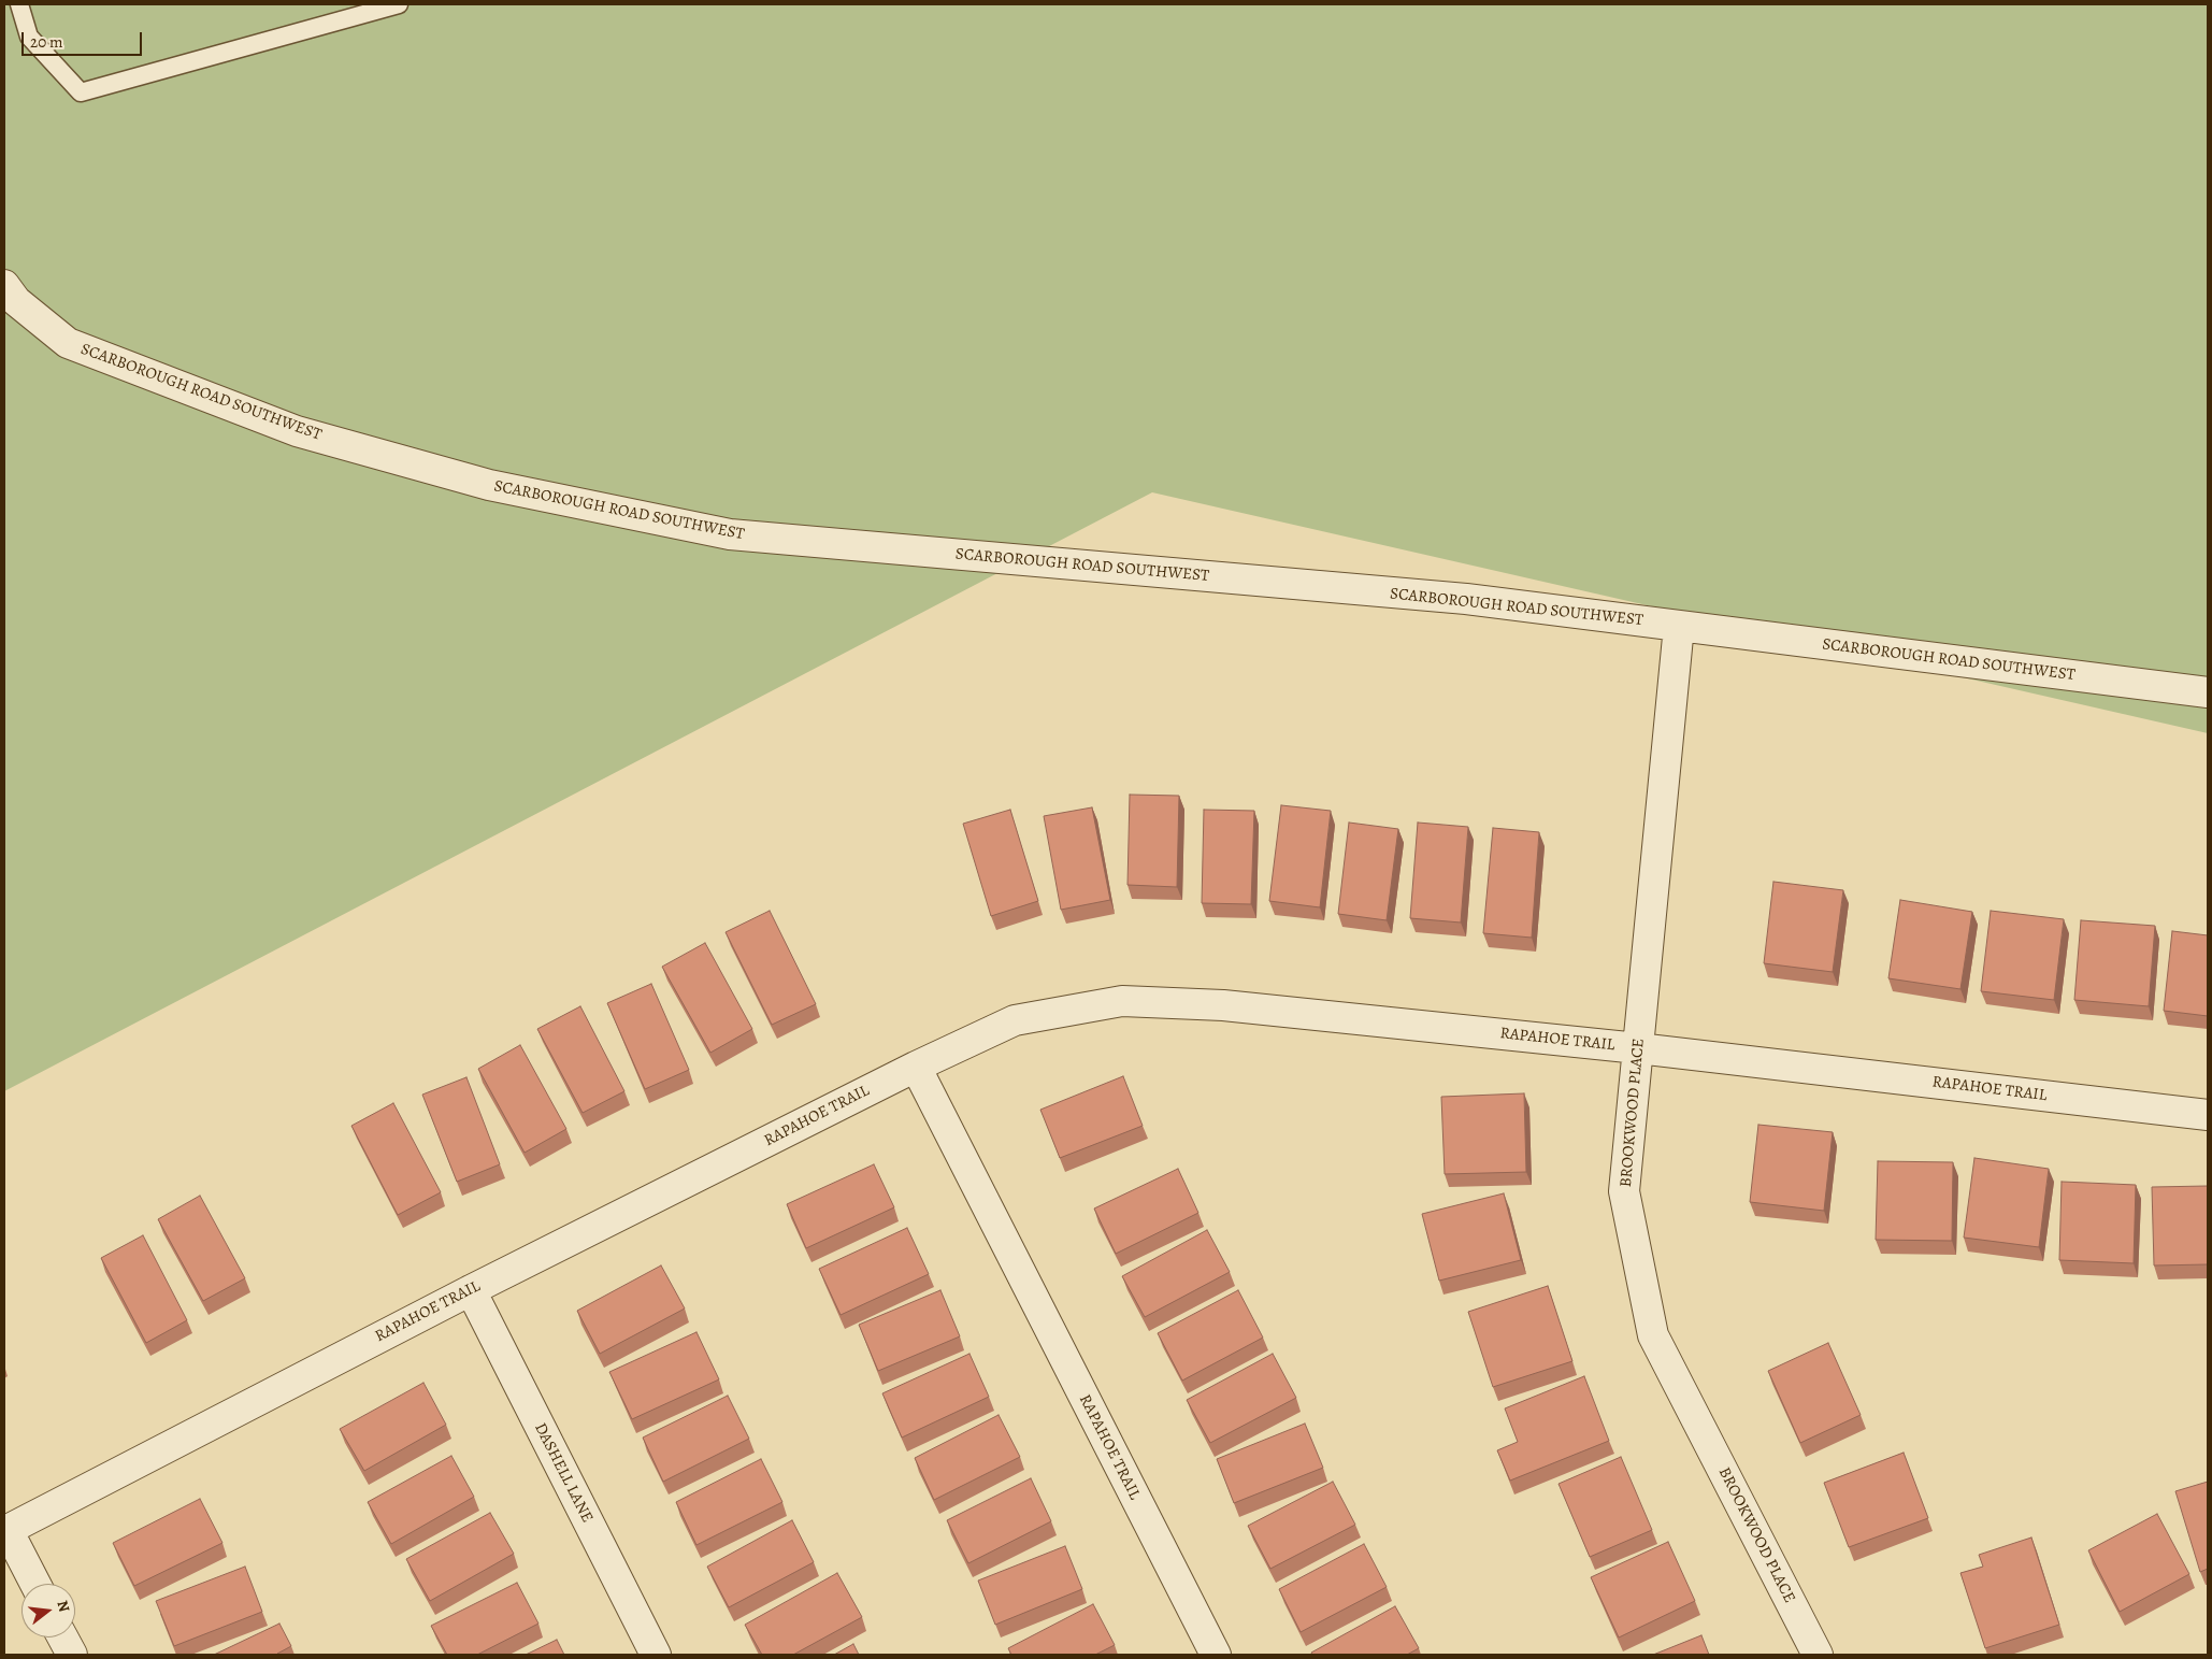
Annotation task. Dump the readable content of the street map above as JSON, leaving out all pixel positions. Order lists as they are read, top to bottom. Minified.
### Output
{"streets":{"street":["SCARBOROUGH ROAD SOUTHWEST","RAPAHOE TRAIL","BROOKWOOD PLACE","DASHELL LANE"]},"crossings":[["SCARBOROUGH ROAD SOUTHWEST","BROOKWOOD PLACE"],["RAPAHOE TRAIL","BROOKWOOD PLACE"],["RAPAHOE TRAIL","DASHELL LANE"]],"scale_bar":"20 m","north":"right"}
